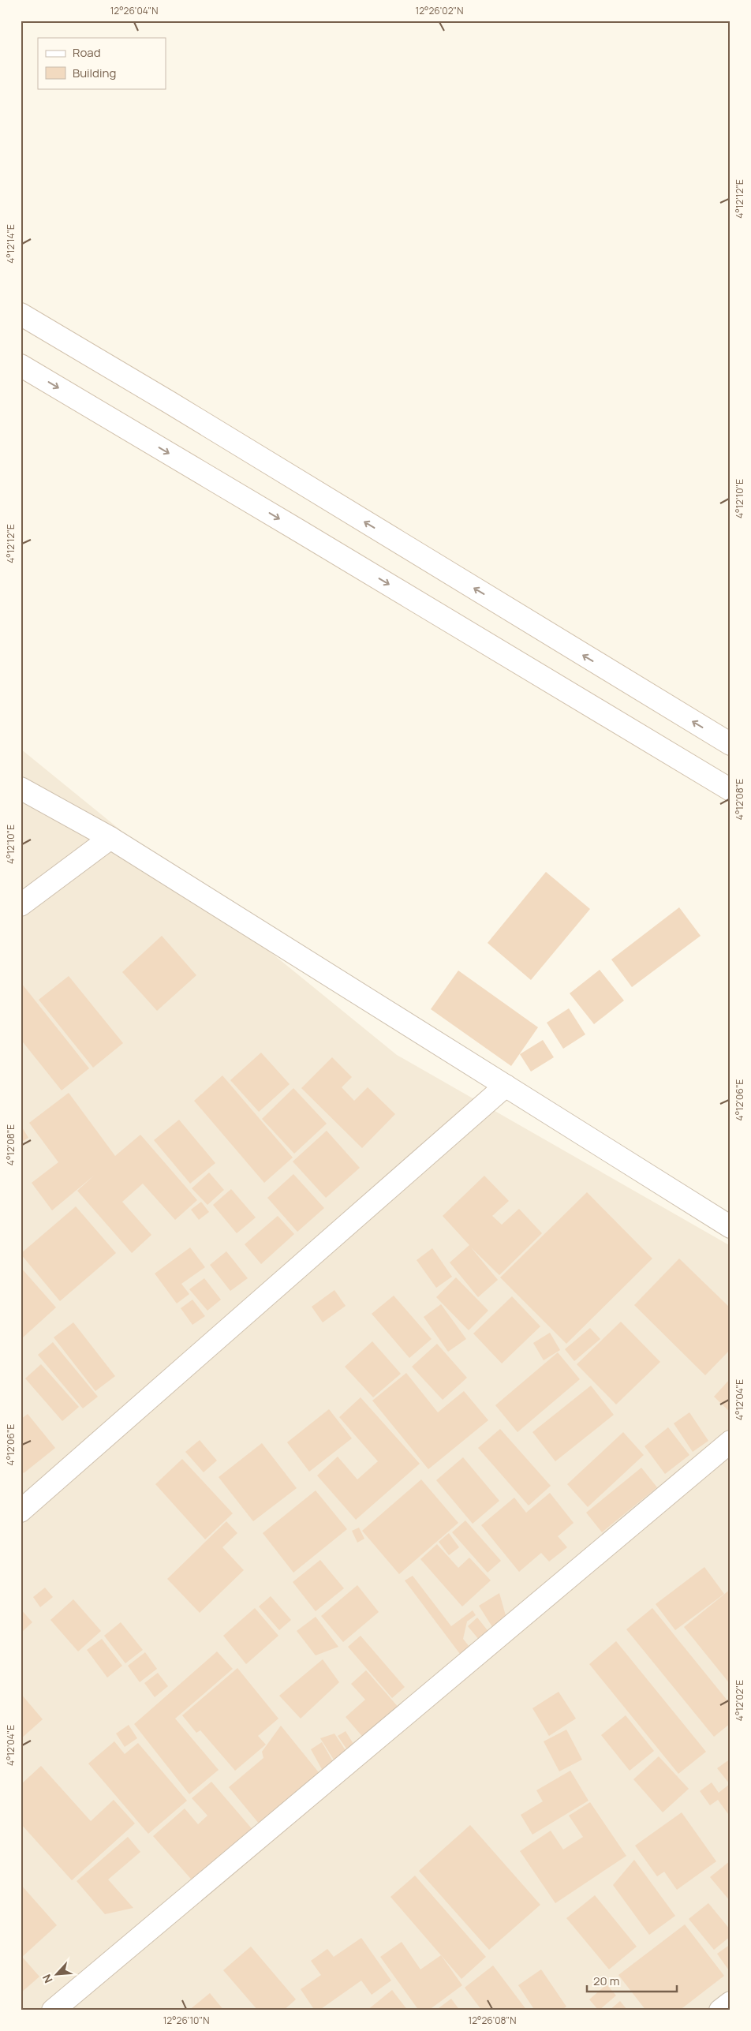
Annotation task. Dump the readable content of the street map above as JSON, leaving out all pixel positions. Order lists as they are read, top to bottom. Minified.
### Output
{"legend":["Road","Building"],"scale_bar":"20 m","north":"bottom left","coordinates":["12°26'04\"N","12°26'02\"N","4°12'12\"E","4°12'14\"E","4°12'10\"E","4°12'08\"E","4°12'06\"E","4°12'04\"E","4°12'02\"E","12°26'10\"N","12°26'08\"N"]}
